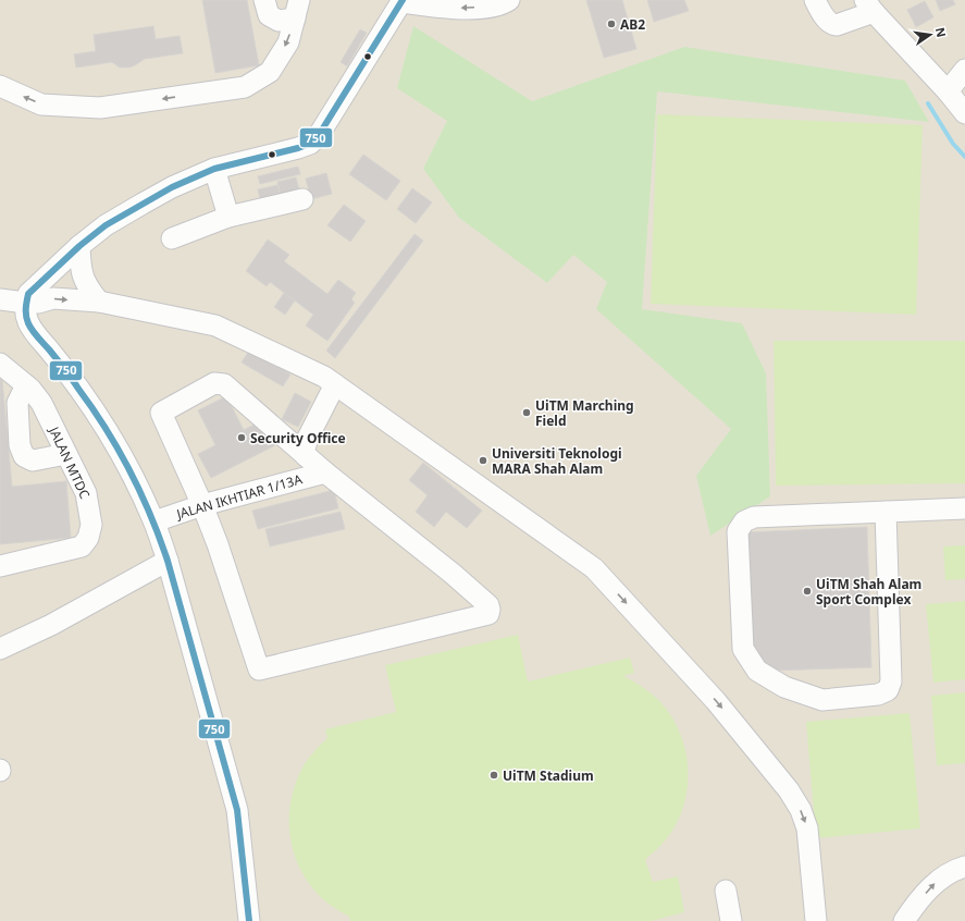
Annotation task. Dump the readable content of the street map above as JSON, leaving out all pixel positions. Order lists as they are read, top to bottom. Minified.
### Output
{"streets":{"street":["JALAN MTDC","JALAN IKHTIAR 1/13A"]},"places":["AB2","UiTM Marching Field","Security Office","Universiti Teknologi MARA Shah Alam","UiTM Shah Alam Sport Complex","UiTM Stadium"],"lines":["transit line 750"],"north":"right"}
